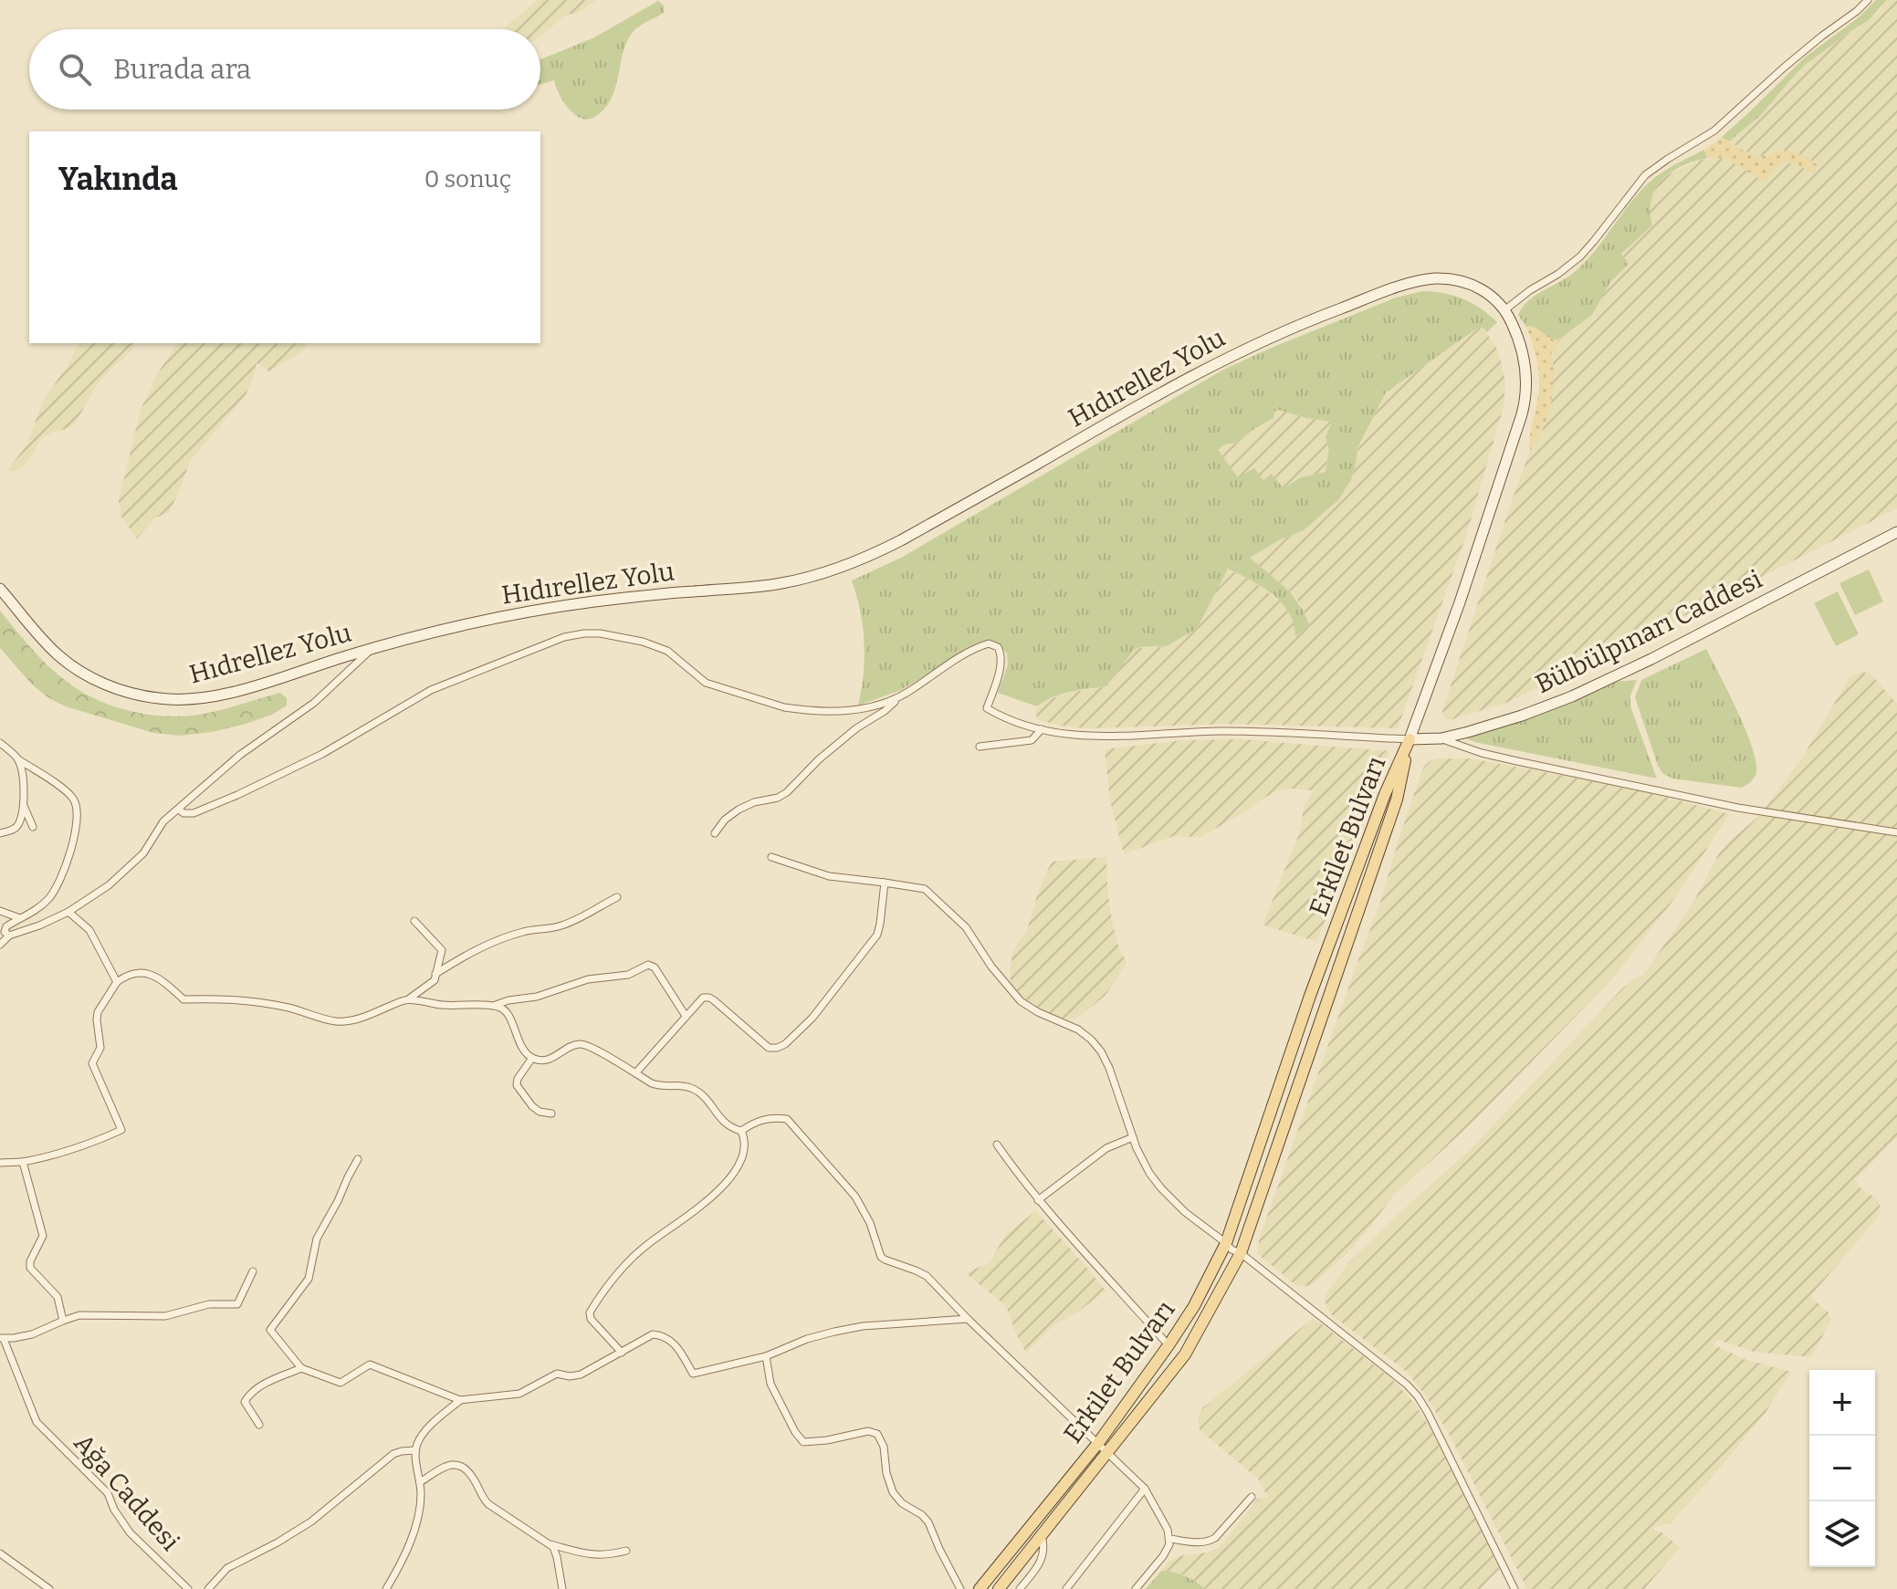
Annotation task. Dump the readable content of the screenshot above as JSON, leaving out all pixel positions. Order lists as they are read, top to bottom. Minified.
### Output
{"streets":{"main road":["Erkilet Bulvarı"],"street":["Hıdırellez Yolu","Bülbülpınarı Caddesi","Hıdrellez Yolu","Ağa Caddesi"]},"crossings":[["Hıdırellez Yolu","Bülbülpınarı Caddesi"],["Hıdırellez Yolu","Hıdrellez Yolu"],["Hıdırellez Yolu","Erkilet Bulvarı"],["Bülbülpınarı Caddesi","Erkilet Bulvarı"]],"page":{"search":"Burada ara","heading":["Yakında","0 sonuç"],"map_buttons":["+","−"]}}
